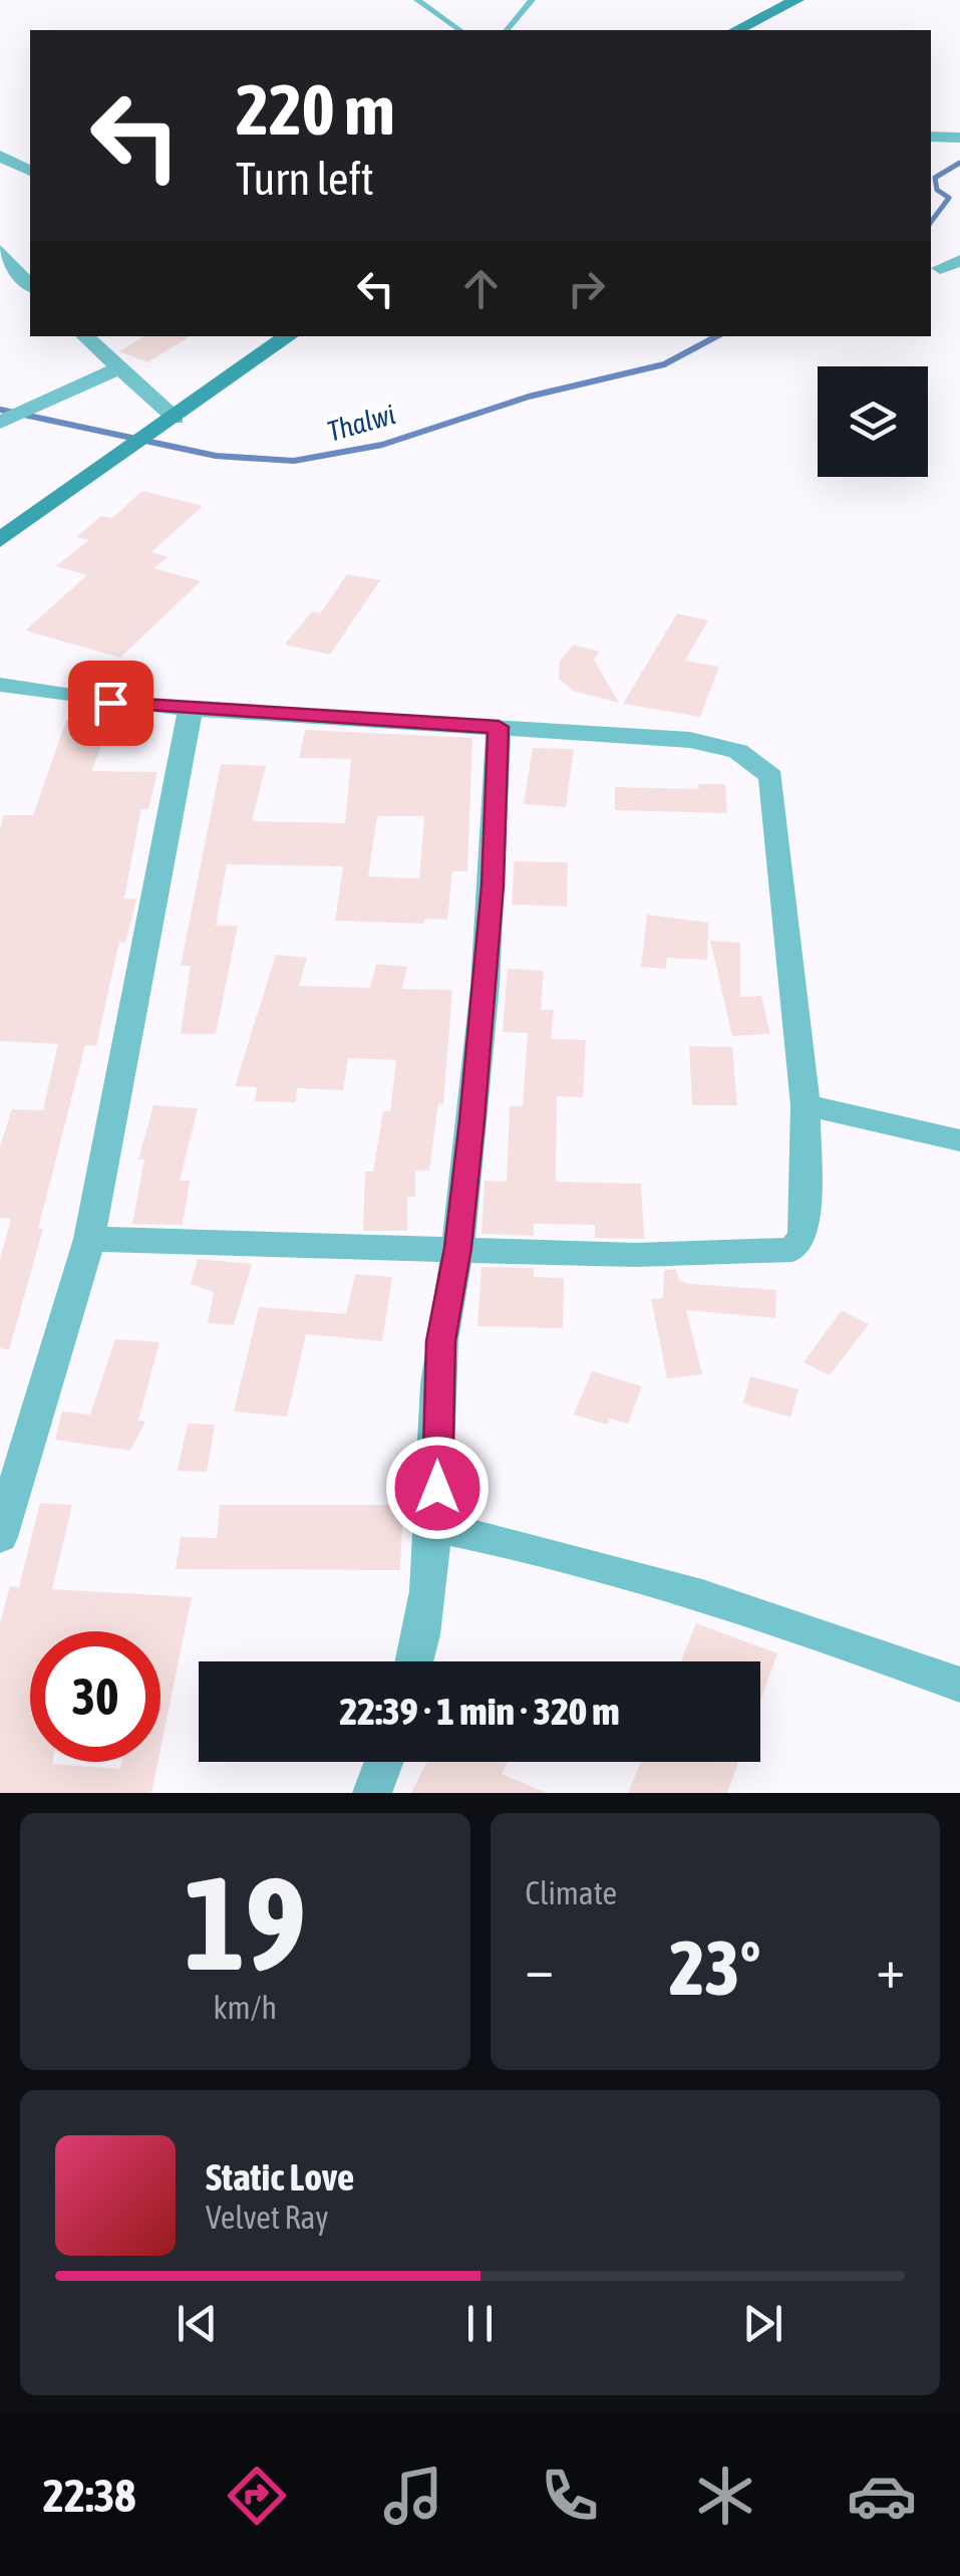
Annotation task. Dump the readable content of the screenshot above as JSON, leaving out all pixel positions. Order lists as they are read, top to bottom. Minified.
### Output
{"water":["Thalwi"],"page":{"turn":["220 m","Turn left"],"limit":"30","trip":"22:39 · 1 min · 320 m","tile":[["19","km/h"],"Climate"],"heat":["−","23°","+"],"song":["Static Love","Velvet Ray"],"tabs":"22:38"}}
